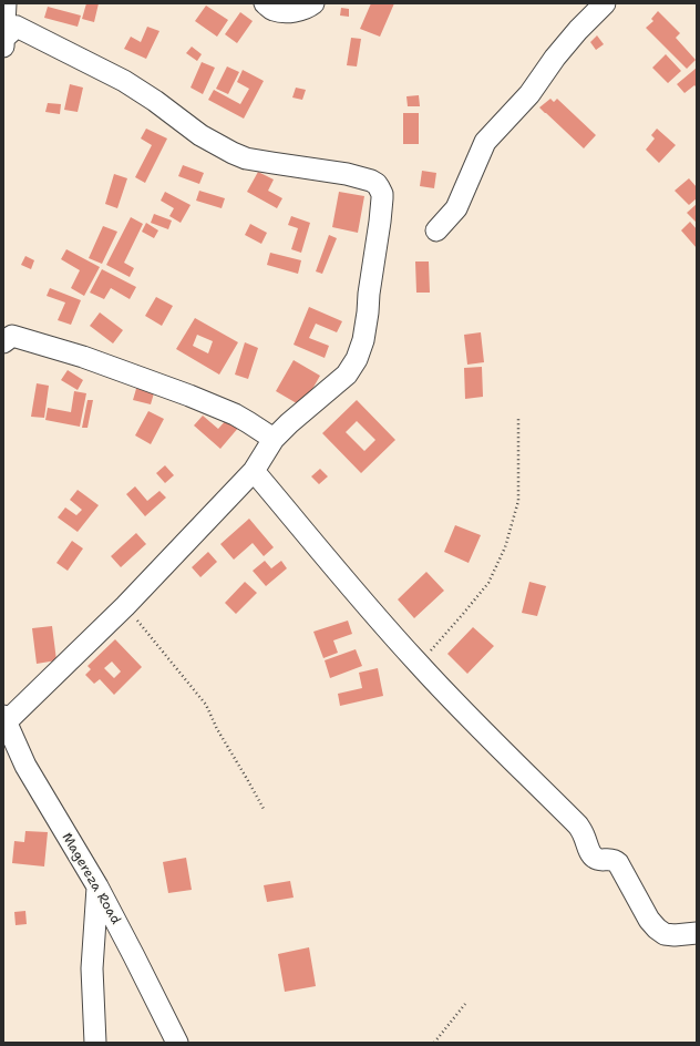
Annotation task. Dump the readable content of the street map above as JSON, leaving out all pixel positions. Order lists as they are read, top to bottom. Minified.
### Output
{"streets":{"street":["Magereza Road"]}}
